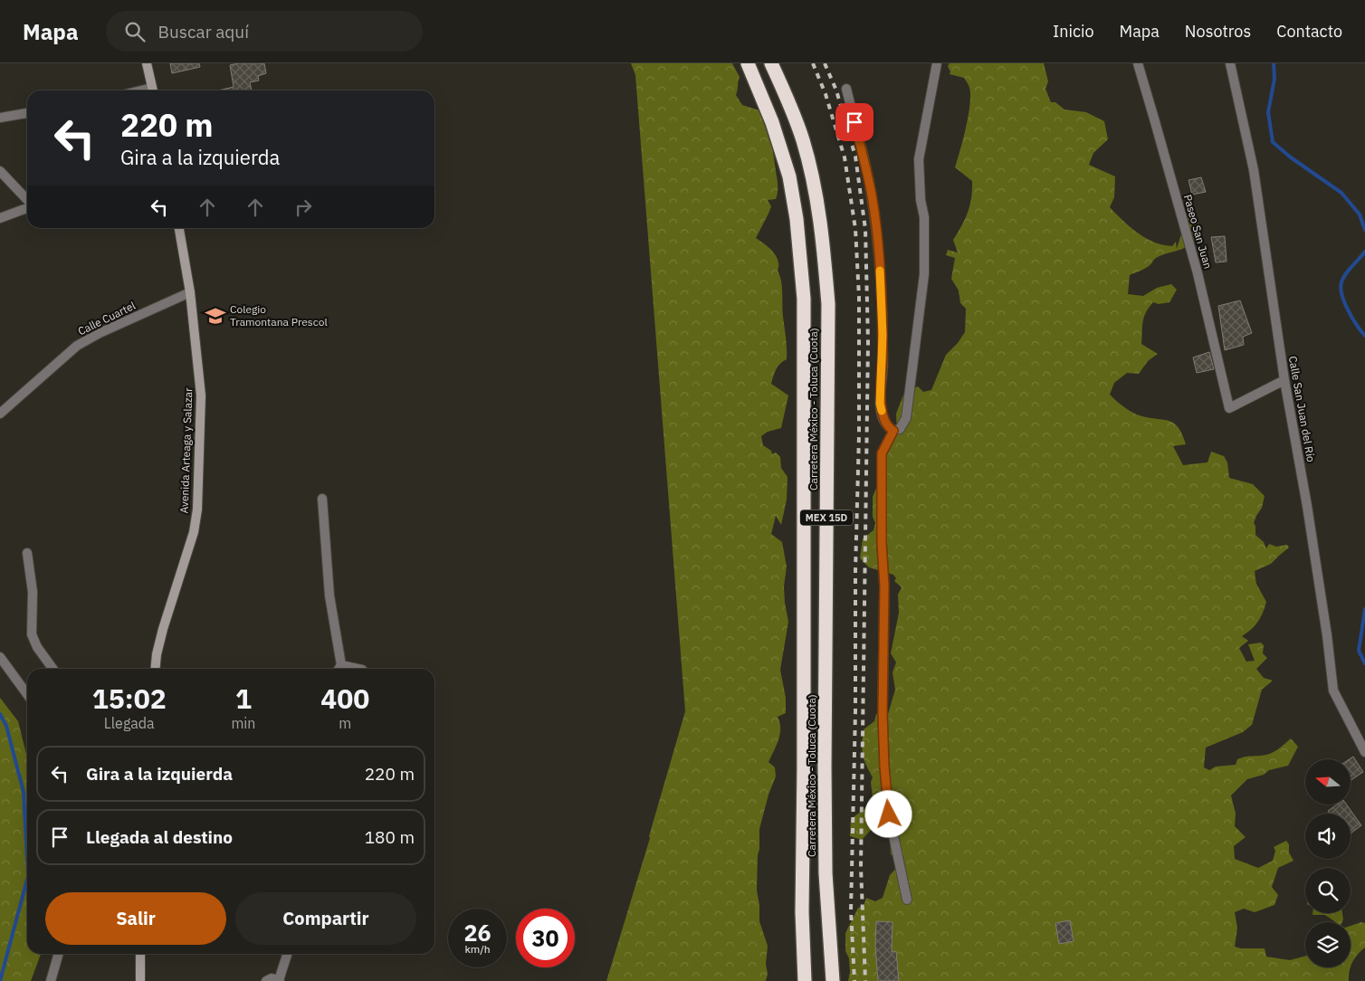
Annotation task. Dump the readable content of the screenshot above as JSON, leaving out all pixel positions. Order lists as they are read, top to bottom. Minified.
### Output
{"streets":{"highway":["Carretera México - Toluca (Cuota)","MEX 15D"],"street":["Paseo San Juan","Calle Cuartel","Calle San Juan del Río","Avenida Arteaga y Salazar"]},"crossings":[["Paseo San Juan","Calle San Juan del Río"],["Calle Cuartel","Avenida Arteaga y Salazar"]],"places":{"school or university":["Colegio Tramontana Prescol"]},"north":"left","page":{"header":"Mapa","search":"Buscar aquí","nav":["Inicio","Mapa","Nosotros","Contacto"],"turn":["220 m","Gira a la izquierda"],"eta":["15:02","Llegada","1","min","400","m"],"list":[{"name":"Gira a la izquierda","value":"220 m"},{"name":"Llegada al destino","value":"180 m"}],"buttons":["Salir","Compartir"],"speed":"26 km/h","limit":"30"}}
